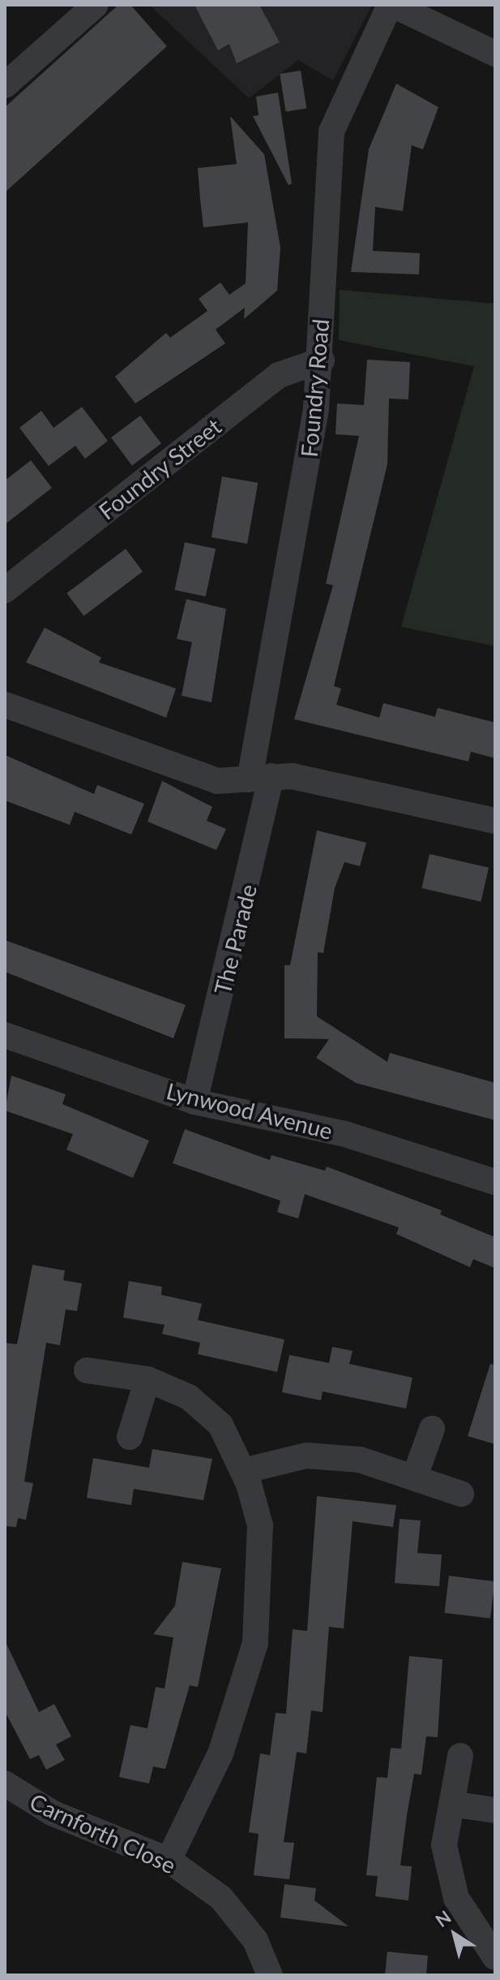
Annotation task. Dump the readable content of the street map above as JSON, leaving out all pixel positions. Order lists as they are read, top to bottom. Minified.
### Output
{"streets":{"street":["Foundry Road","Foundry Street","The Parade","Lynwood Avenue","Carnforth Close"]},"crossings":[["Foundry Road","Foundry Street"],["Foundry Road","The Parade"],["The Parade","Lynwood Avenue"]],"north":"top left"}
